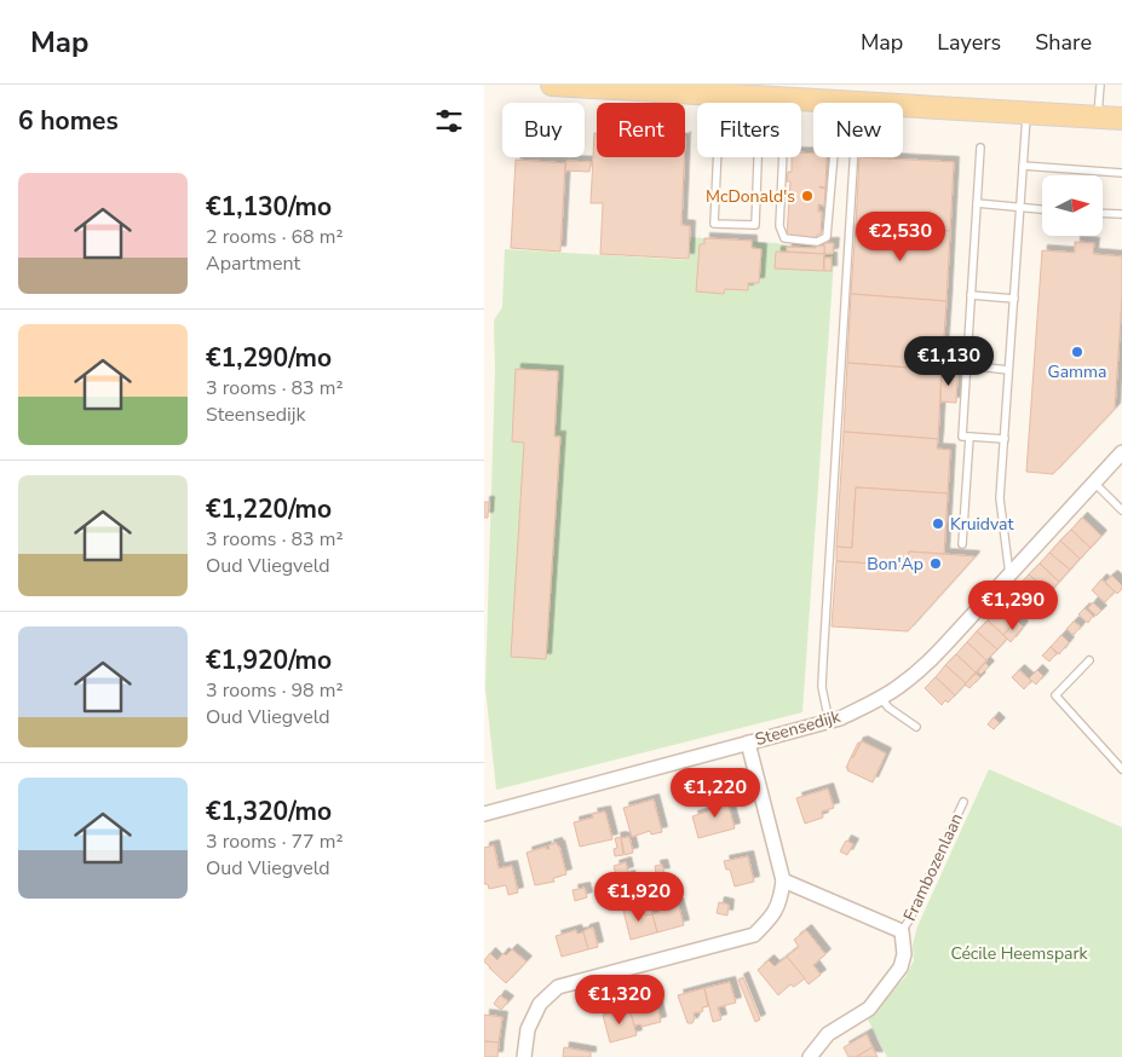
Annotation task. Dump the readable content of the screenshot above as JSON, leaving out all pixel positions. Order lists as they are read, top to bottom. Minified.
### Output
{"streets":{"street":["Steensedijk","Frambozenlaan"]},"parks":["Cécile Heemspark"],"places":["McDonald's","Gamma","Kruidvat","Bon'Ap"],"north":"right","page":{"header":"Map","nav":["Map","Layers","Share"],"heading":"6 homes","chip":["Buy","Rent","Filters","New"],"list":[{"name":"€1,130/mo","note":"2 rooms · 68 m² · Apartment"},{"name":"€1,290/mo","note":"3 rooms · 83 m² · Steensedijk"},{"name":"€1,220/mo","note":"3 rooms · 83 m² · Oud Vliegveld"},{"name":"€1,920/mo","note":"3 rooms · 98 m² · Oud Vliegveld"},{"name":"€1,320/mo","note":"3 rooms · 77 m² · Oud Vliegveld"}],"price":["€2,530","€1,130","€1,290","€1,220","€1,920","€1,320"]}}
